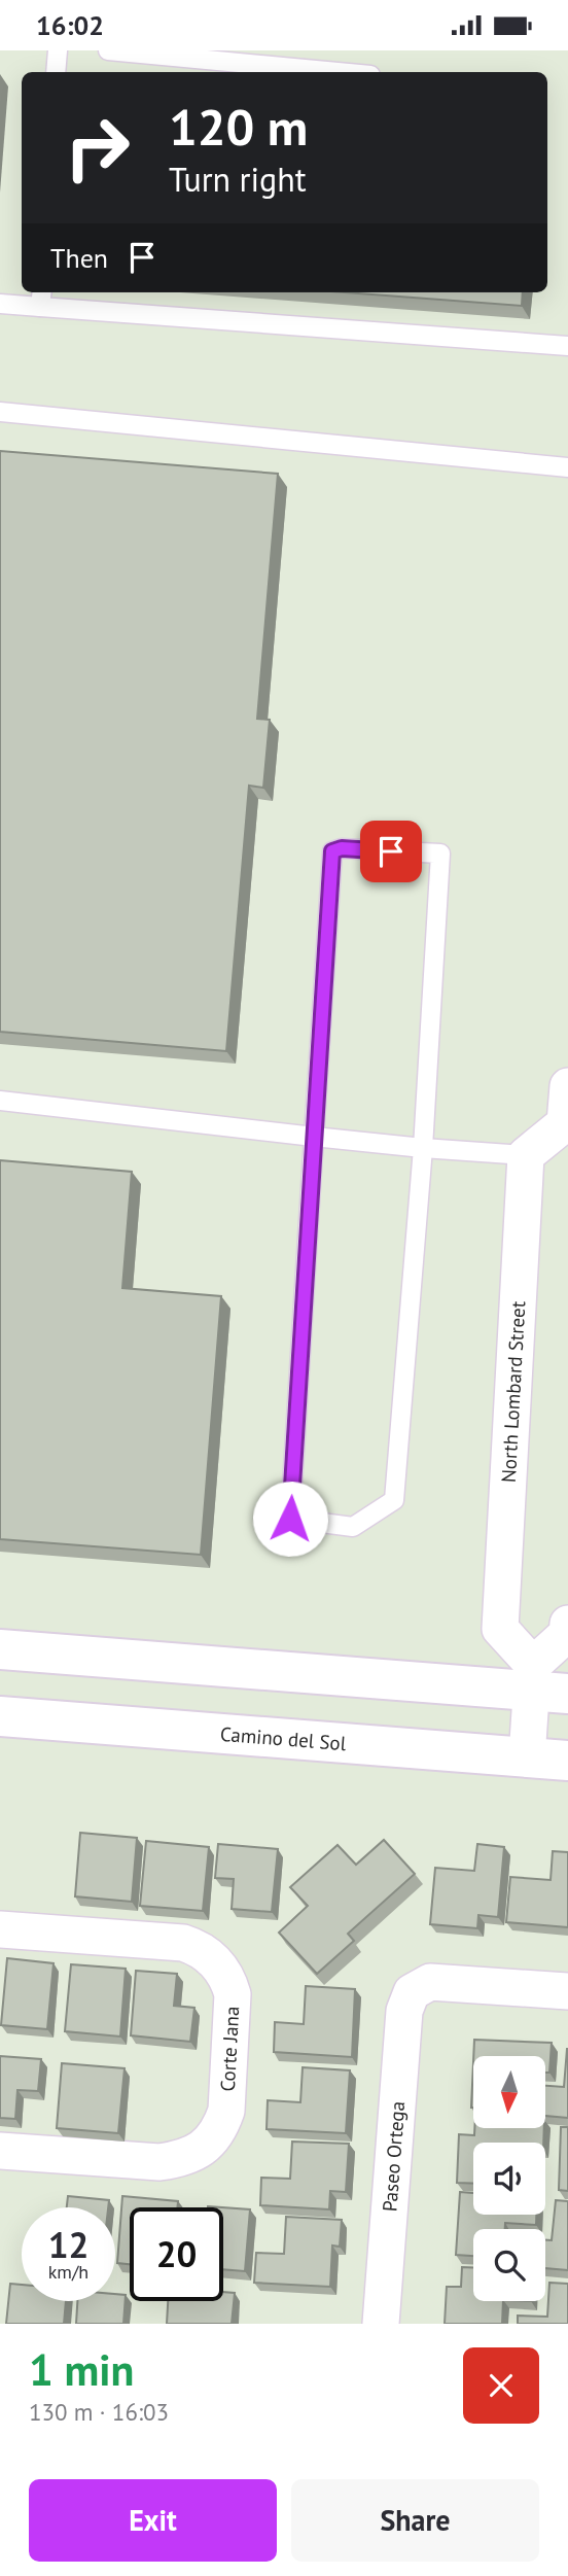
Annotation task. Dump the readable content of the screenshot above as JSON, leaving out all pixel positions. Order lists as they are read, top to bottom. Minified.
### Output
{"streets":{"street":["North Lombard Street","Camino del Sol","Corte Jana","Paseo Ortega"]},"north":"bottom","page":{"status":"16:02","turn":["120 m","Turn right"],"then":"Then","speed":"12 km/h","limit":"20","heading":["1 min","130 m · 16:03"],"buttons":["Exit","Share"]}}
